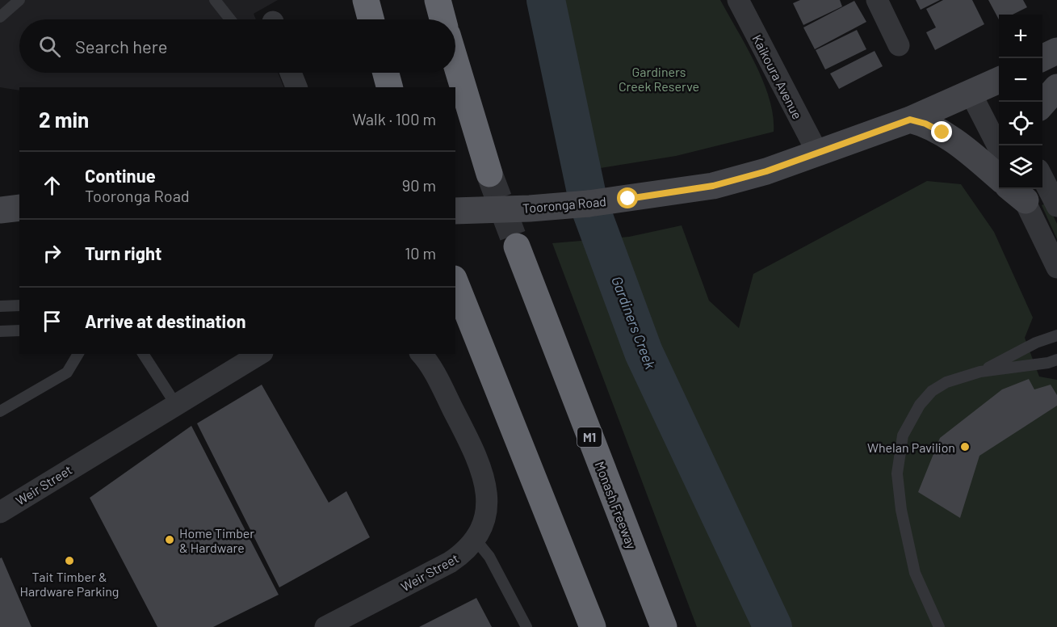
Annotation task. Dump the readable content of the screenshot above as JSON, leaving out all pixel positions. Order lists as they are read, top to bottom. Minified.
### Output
{"streets":{"highway":["M1","Monash Freeway"],"main road":["Tooronga Road"],"street":["Kaikoura Avenue","Weir Street"]},"crossings":[["Kaikoura Avenue","Tooronga Road"]],"water":["Gardiners Creek"],"parks":["Gardiners Creek Reserve"],"places":["Whelan Pavilion","Home Timber & Hardware","Tait Timber & Hardware Parking"],"page":{"map_buttons":["+","−"],"search":"Search here","heading":["2 min","Walk · 100 m"],"list":[["Continue","Tooronga Road","90 m"],["Turn right","10 m"],"Arrive at destination"]}}
